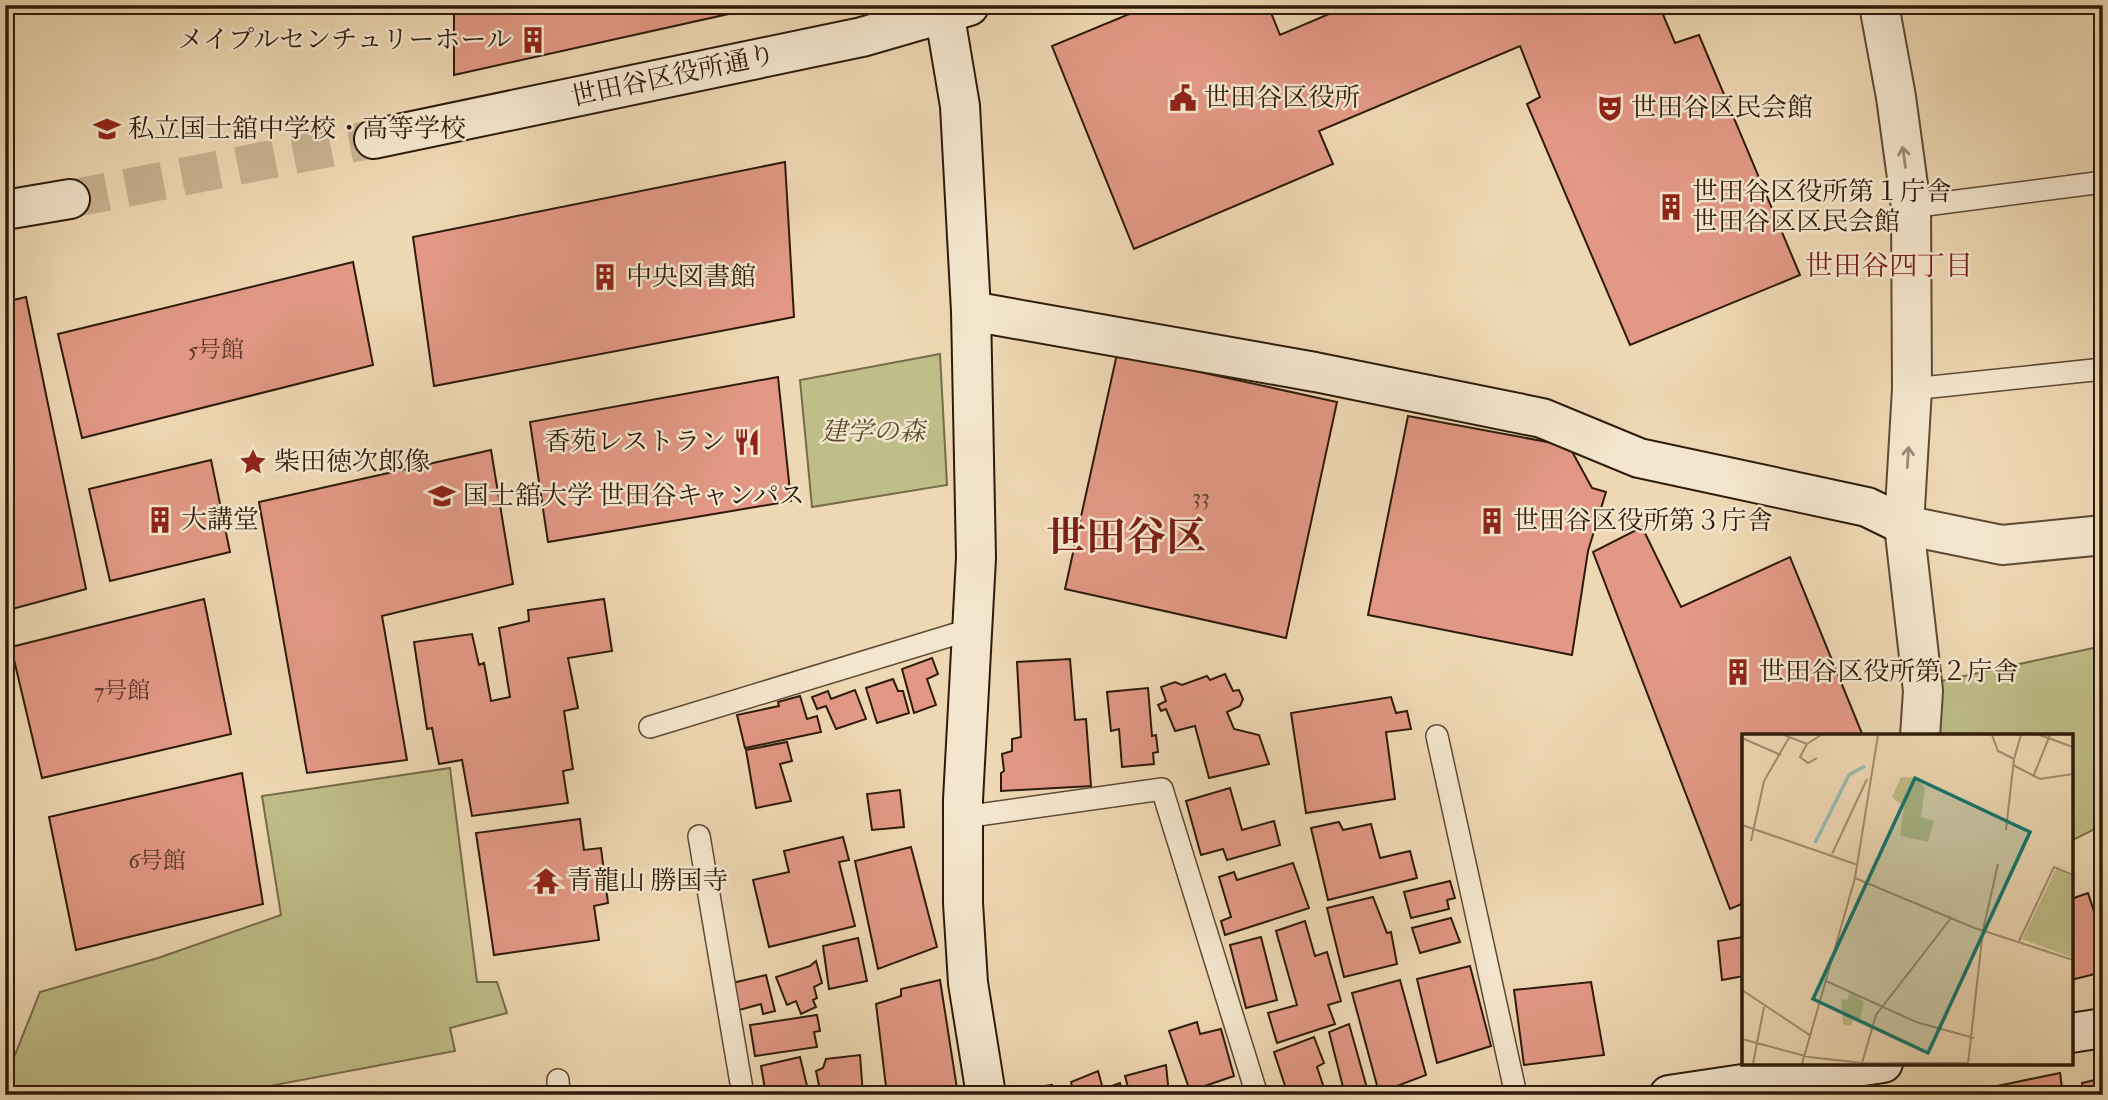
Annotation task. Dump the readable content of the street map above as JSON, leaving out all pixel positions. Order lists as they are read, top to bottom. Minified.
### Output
{"streets":{"street":["世田谷区役所通り"]},"districts":["世田谷四丁目","世田谷区"],"parks":["建学の森"],"places":{"building":["メイプルセンチュリーホール","世田谷区役所第１庁舎 世田谷区区民会館","中央図書館","大講堂","世田谷区役所第３庁舎","世田谷区役所第２庁舎"],"public building":["世田谷区役所"],"theatre":["世田谷区民会館"],"school or university":["私立国士舘中学校・高等学校","国士舘大学 世田谷キャンパス"],"restaurant":["香苑レストラン"],"place":["柴田徳次郎像"],"temple":["青龍山 勝国寺"]},"house_numbers":["5号館","33","7号館","6号館"]}
